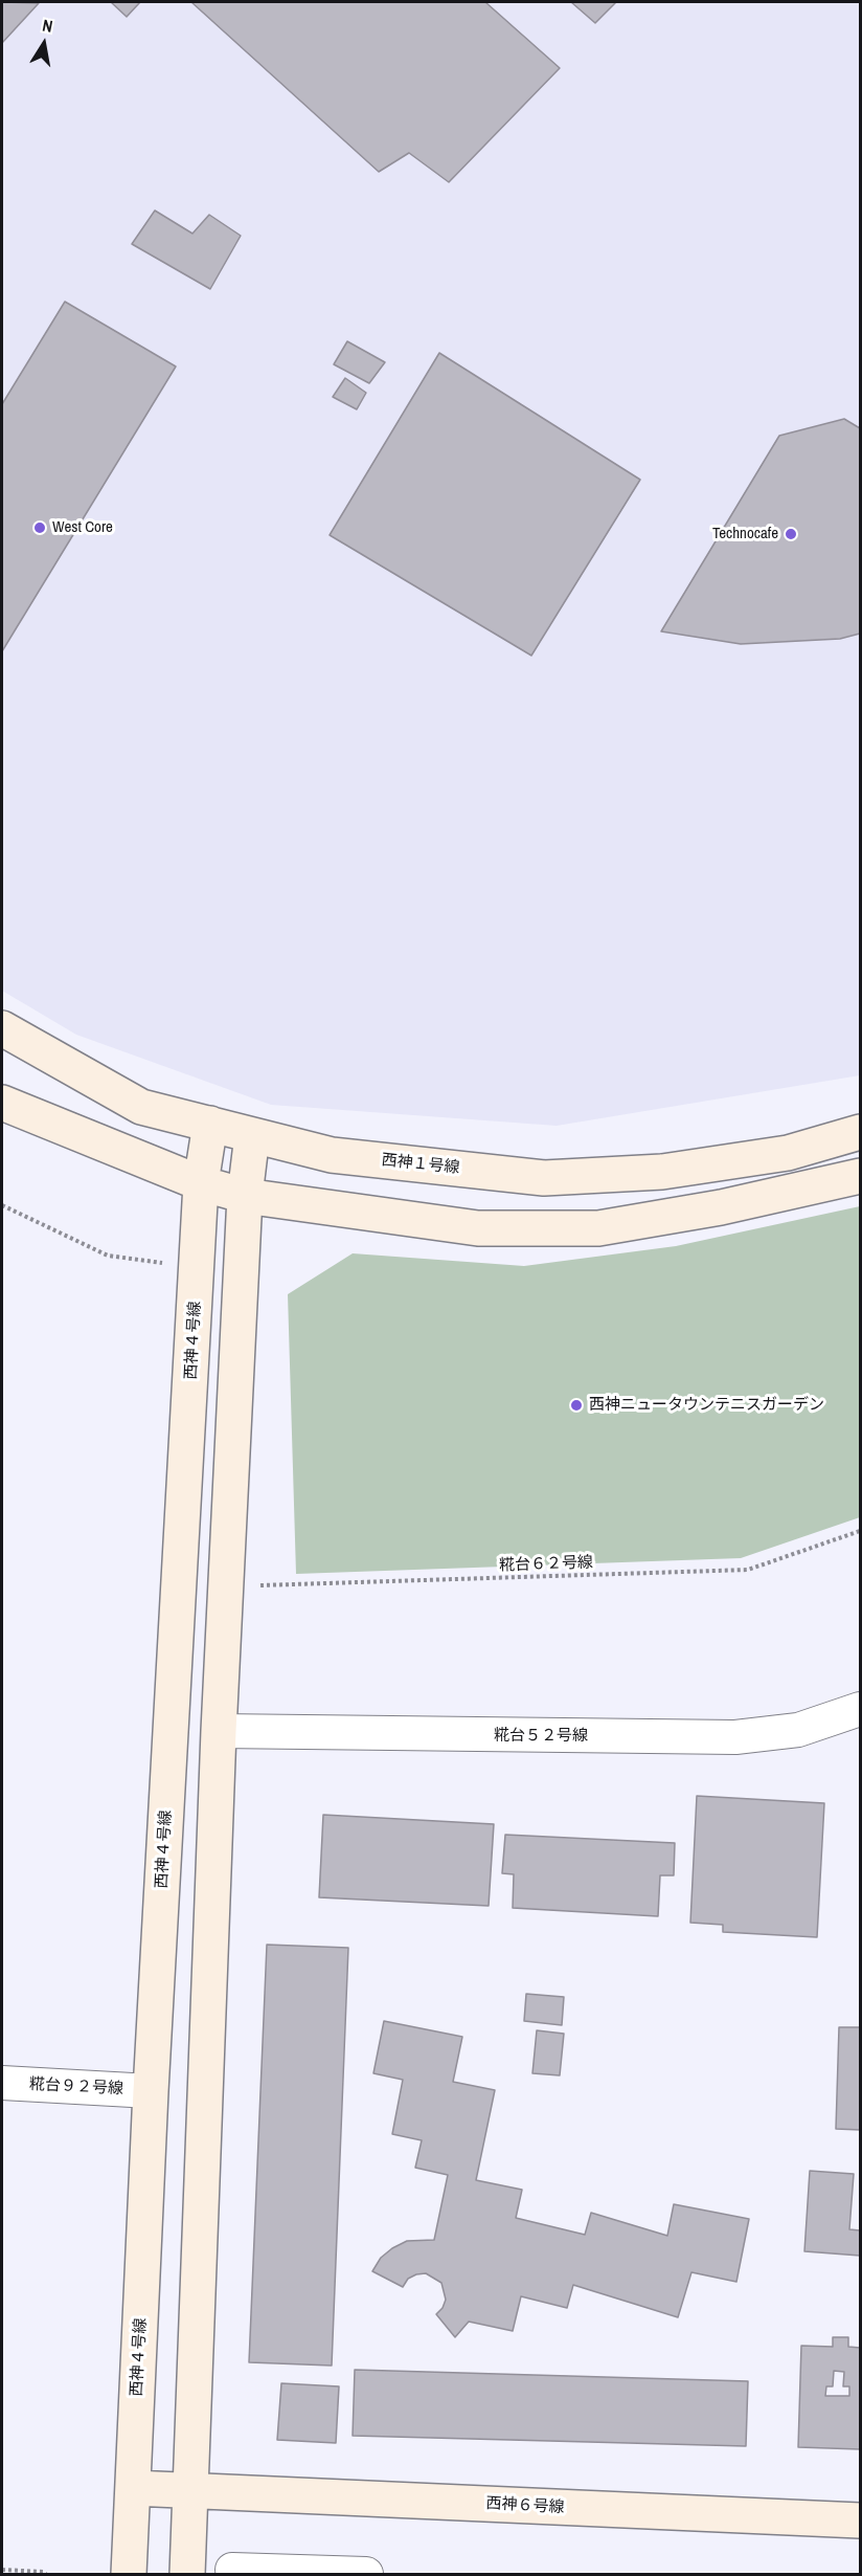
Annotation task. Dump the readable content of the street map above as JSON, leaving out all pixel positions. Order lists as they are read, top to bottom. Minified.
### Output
{"streets":{"street":["西神１号線","西神４号線","糀台５２号線","糀台９２号線","西神６号線"],"path":["糀台６２号線"]},"crossings":[["西神１号線","西神４号線"],["西神４号線","糀台９２号線"],["西神４号線","西神６号線"]],"places":["West Core","Technocafe","西神ニュータウンテニスガーデン"],"north":"top"}
